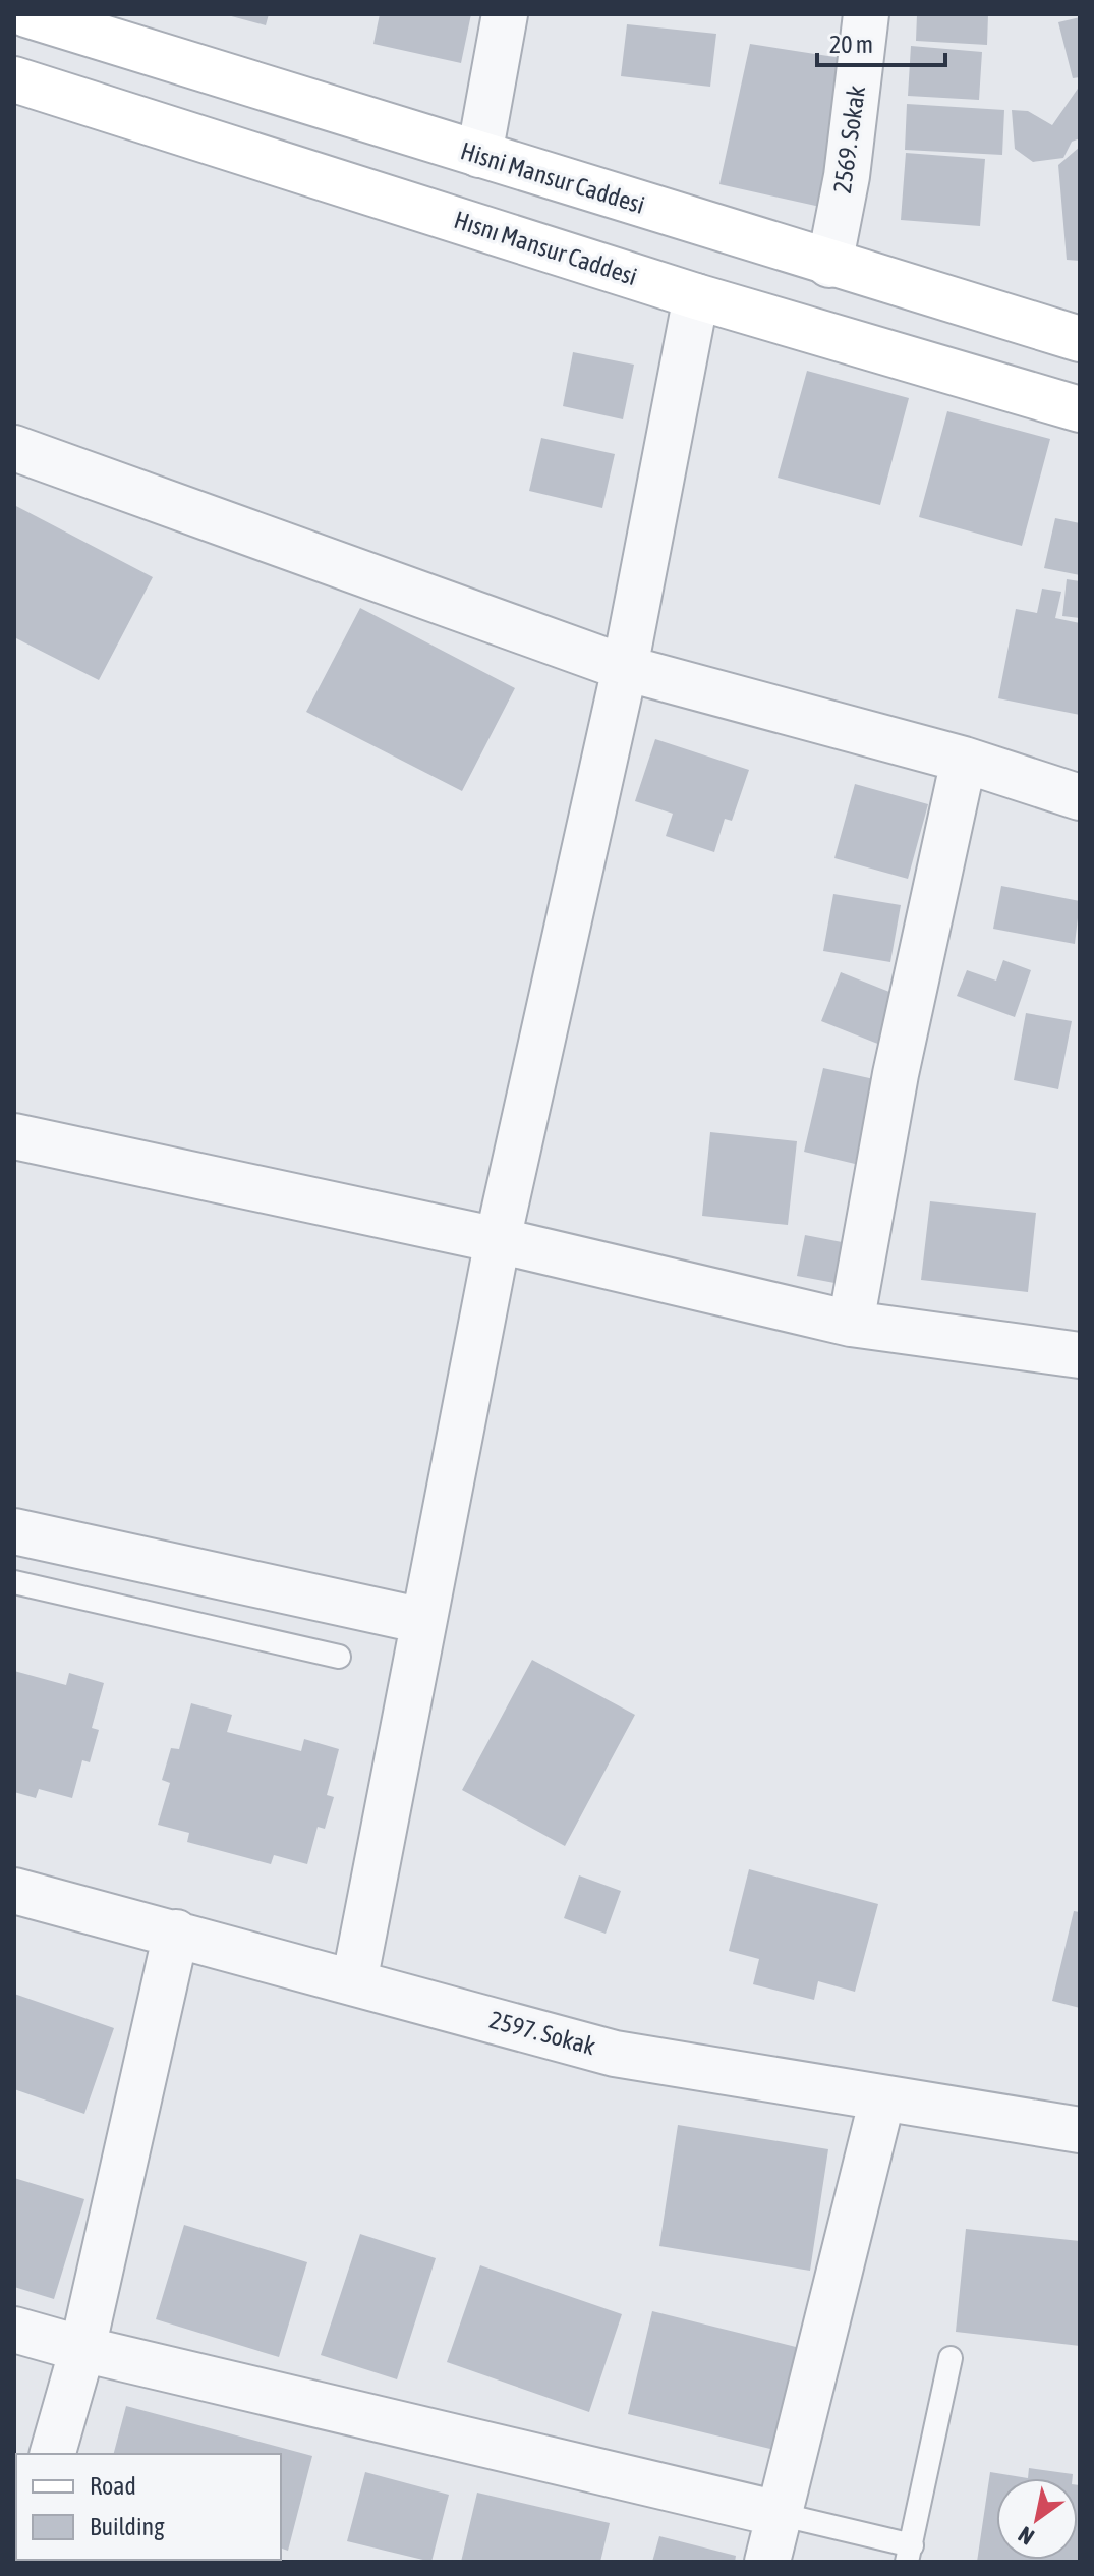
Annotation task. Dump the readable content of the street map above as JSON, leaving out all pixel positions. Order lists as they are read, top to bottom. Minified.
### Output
{"streets":{"main road":["Hisni Mansur Caddesi","Hısnı Mansur Caddesi"],"street":["2569. Sokak","2597. Sokak"]},"crossings":[["2569. Sokak","Hisni Mansur Caddesi"]],"legend":["Road","Building"],"scale_bar":"20 m","north":"bottom left"}
